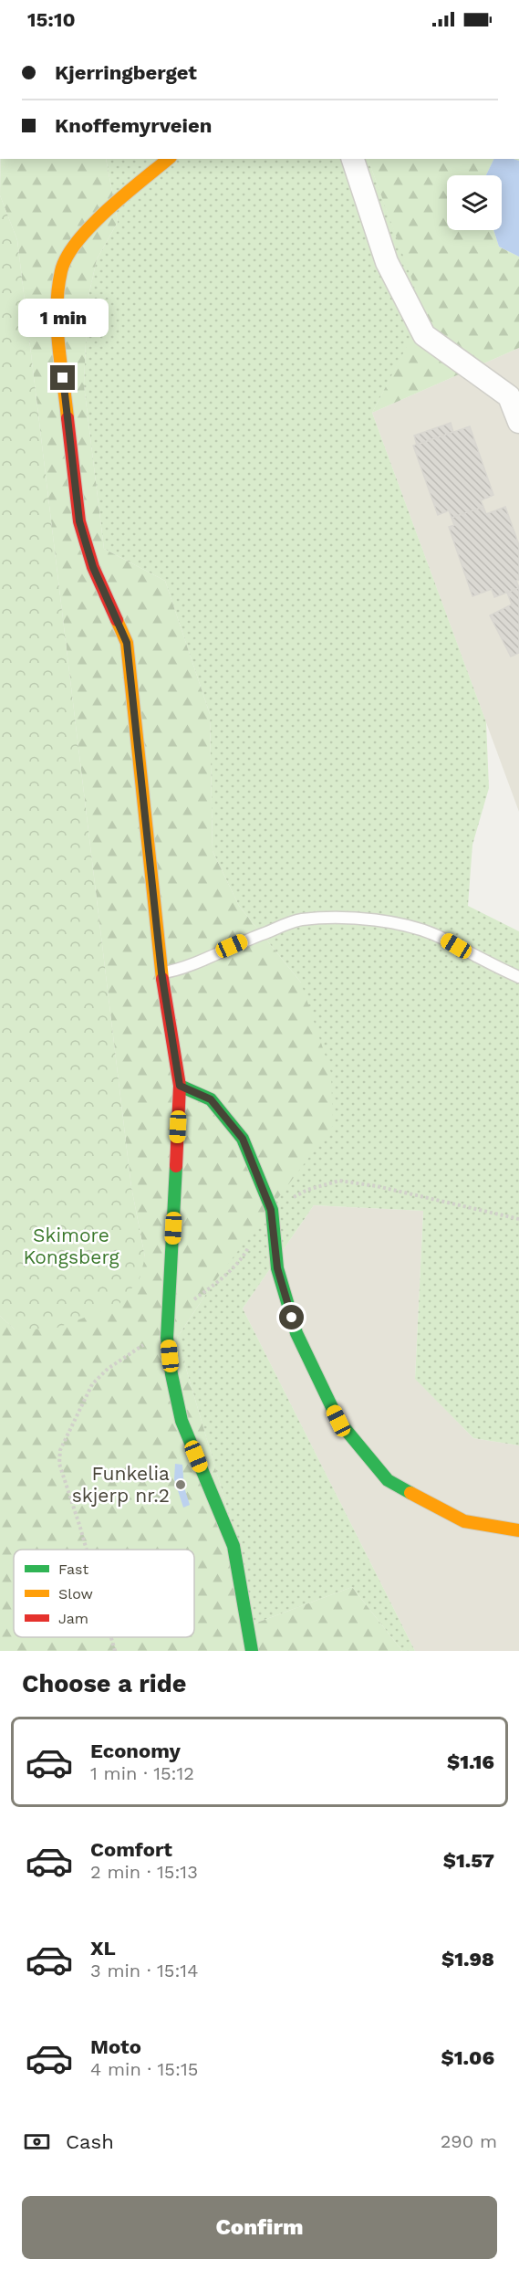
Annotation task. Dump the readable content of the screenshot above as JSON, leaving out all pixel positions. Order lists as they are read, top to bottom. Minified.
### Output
{"parks":["Skimore Kongsberg"],"places":["Funkelia skjerp nr.2"],"legend":["Fast","Slow","Jam"],"page":{"status":"15:10","banner":["Kjerringberget","Knoffemyrveien"],"bubble":"1 min","heading":"Choose a ride","list":[{"name":"Economy","note":"1 min · 15:12","value":"$1.16"},{"name":"Comfort","note":"2 min · 15:13","value":"$1.57"},{"name":"XL","note":"3 min · 15:14","value":"$1.98"},{"name":"Moto","note":"4 min · 15:15","value":"$1.06"}],"pay":["Cash","290 m"],"buttons":"Confirm"}}
